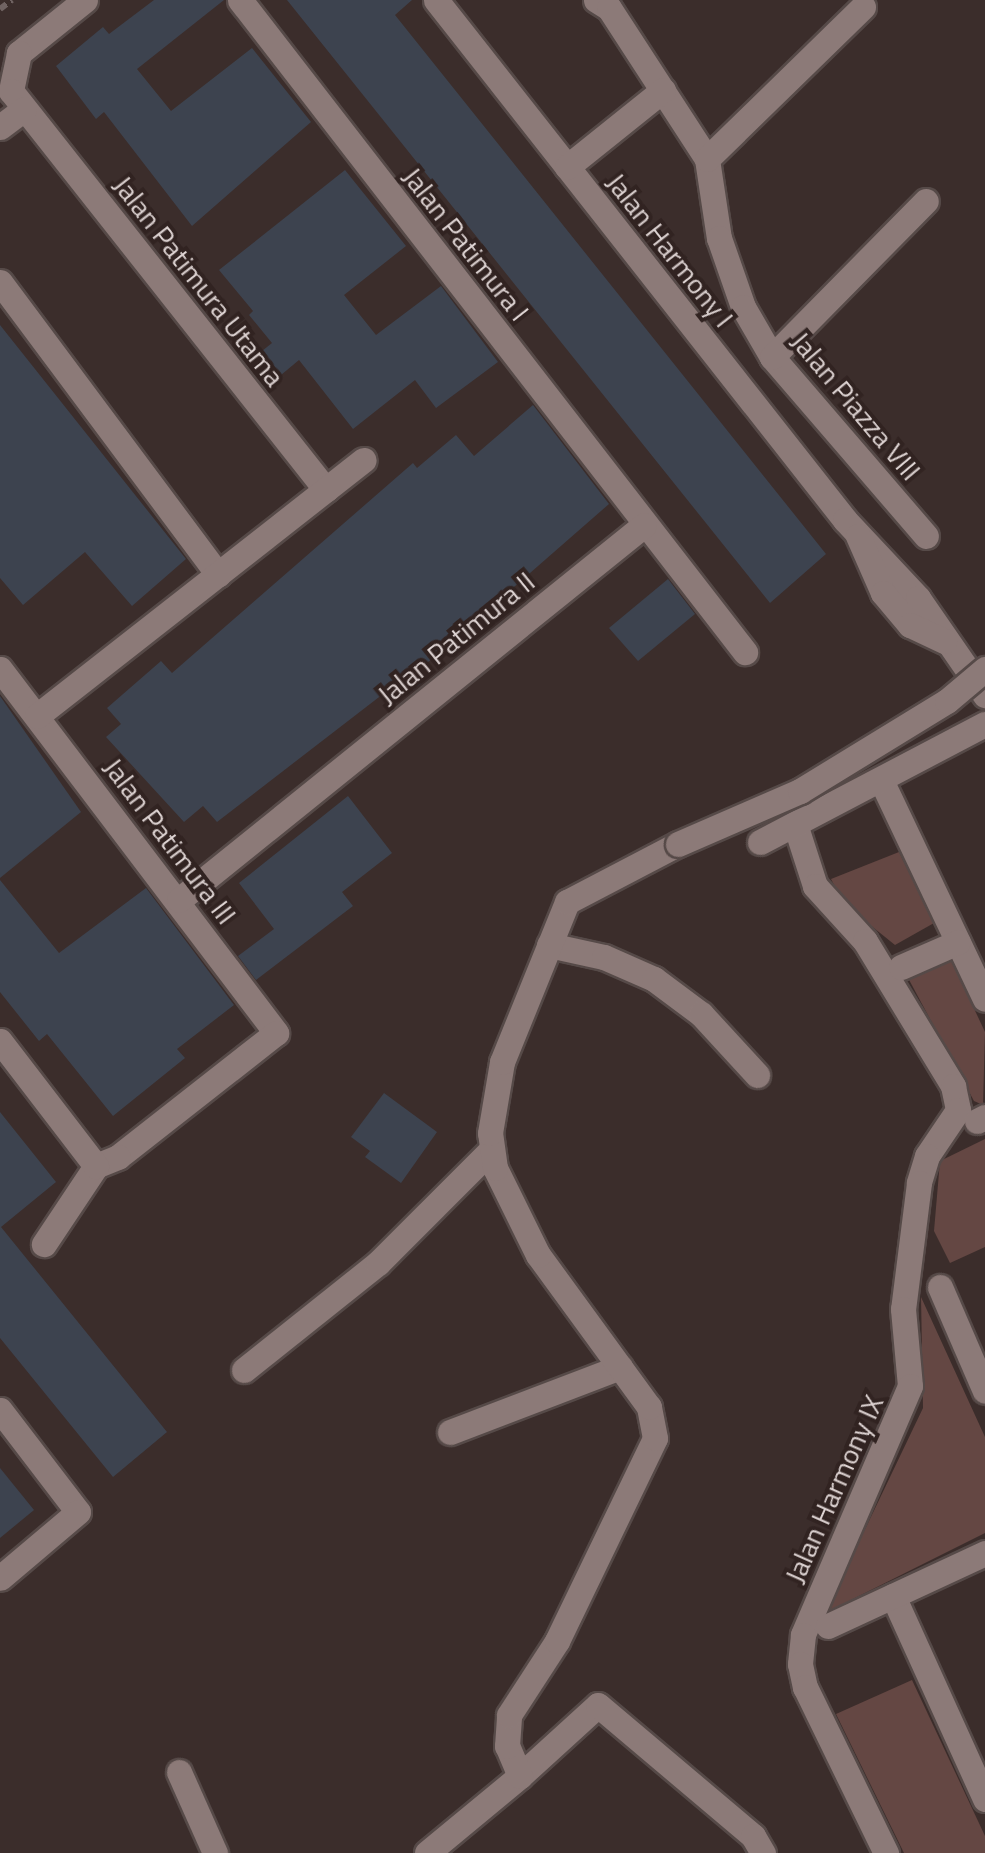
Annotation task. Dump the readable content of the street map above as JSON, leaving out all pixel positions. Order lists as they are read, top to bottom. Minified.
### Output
{"streets":{"street":["Jalan Patimura I","Jalan Harmony I","Jalan Patimura Utama","Jalan Piazza VIII","Jalan Patimura II","Jalan Patimura III","Jalan Harmony IX"]},"crossings":[["Jalan Patimura I","Jalan Patimura II"],["Jalan Patimura II","Jalan Patimura III"]]}
